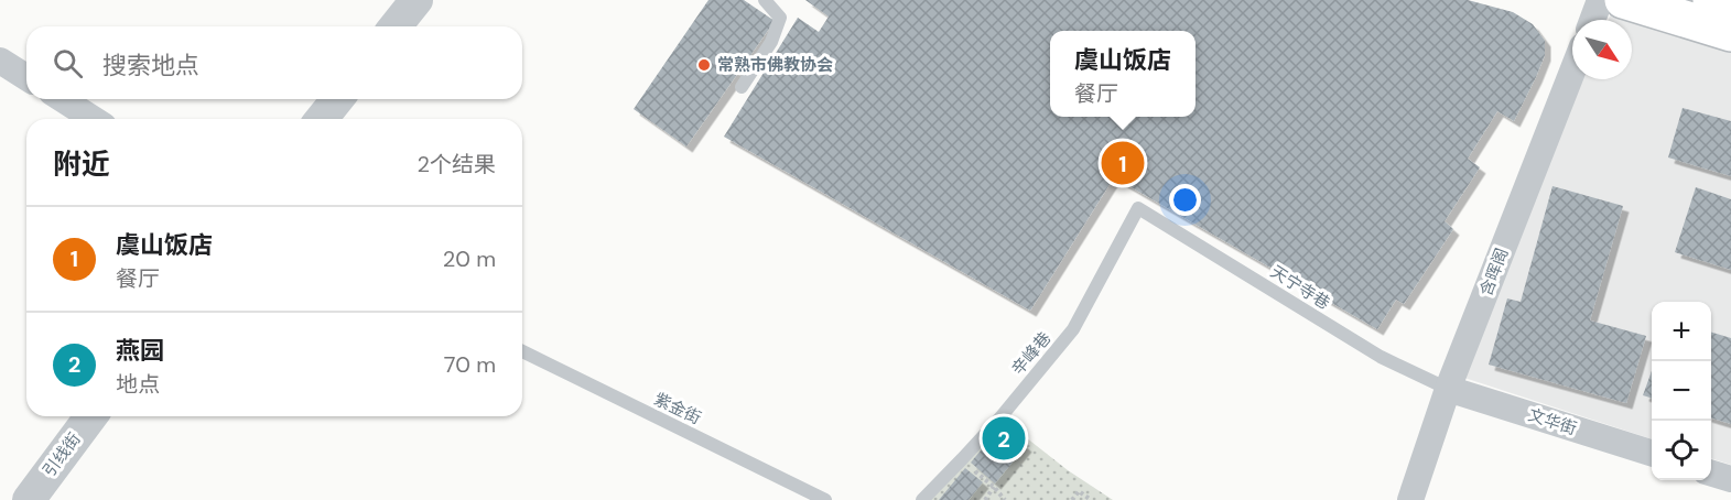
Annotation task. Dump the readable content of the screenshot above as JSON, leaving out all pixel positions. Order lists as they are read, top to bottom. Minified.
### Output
{"streets":{"street":["含晖阁","文华街","引线街"],"lane":["天宁寺巷","辛峰巷","紫金街"]},"crossings":[["含晖阁","天宁寺巷"],["含晖阁","文华街"],["天宁寺巷","辛峰巷"],["天宁寺巷","文华街"]],"places":["常熟市佛教协会"],"north":"bottom right","page":{"search":"搜索地点","popup":["虞山饭店","餐厅"],"heading":["附近","2个结果"],"pins":["1","2"],"list":[{"mark":"1","name":"虞山饭店","note":"餐厅","value":"20 m"},{"mark":"2","name":"燕园","note":"地点","value":"70 m"}],"map_buttons":["+","−"]}}
